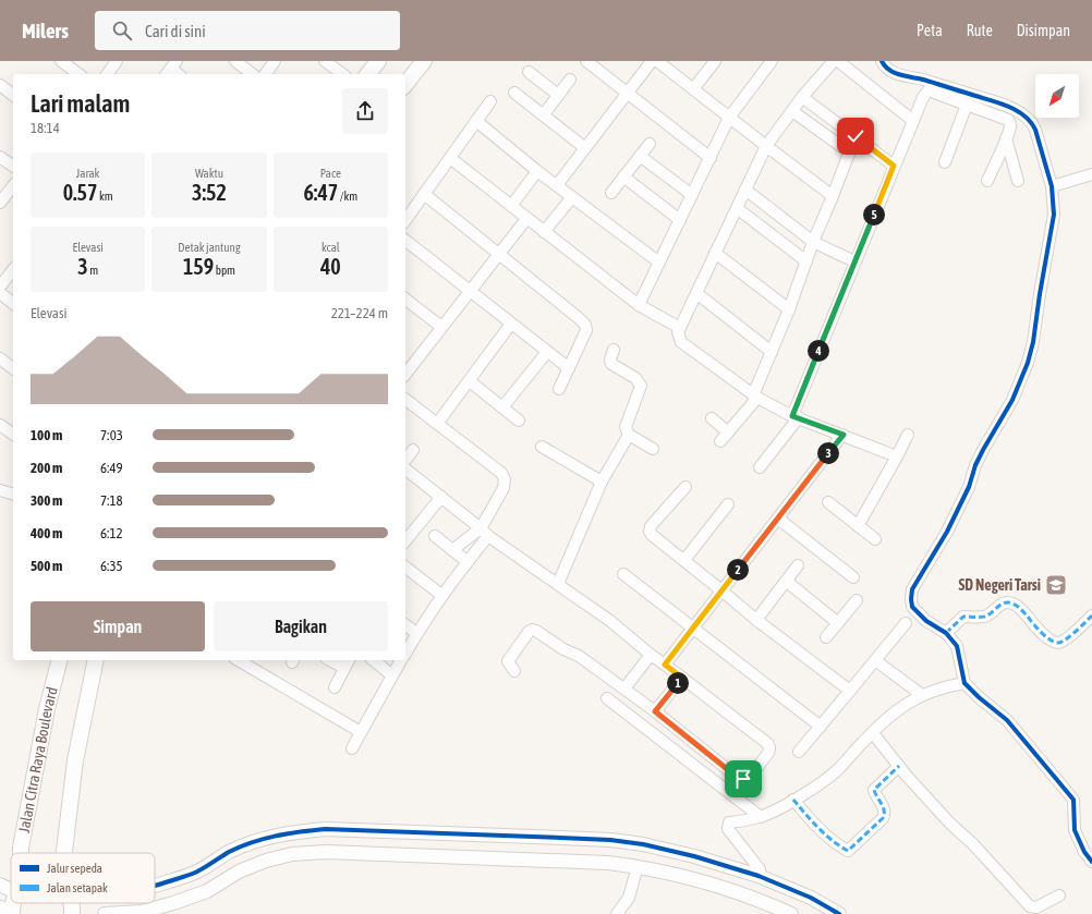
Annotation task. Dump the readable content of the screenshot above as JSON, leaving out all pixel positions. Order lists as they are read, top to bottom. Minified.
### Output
{"streets":{"main road":["Jalan Citra Raya Boulevard"]},"places":{"school or university":["SD Negeri Tarsi"]},"legend":["Jalur sepeda","Jalan setapak"],"north":"bottom left","page":{"header":"Milers","search":"Cari di sini","nav":["Peta","Rute","Disimpan"],"heading":["Lari malam","18:14"],"stats":[["Jarak","0.57 km"],["Waktu","3:52"],["Pace","6:47 /km"],["Elevasi","3 m"],["Detak jantung","159 bpm"],["kcal","40"]],"pins":["5","4","3","2","1"],"chart":["Elevasi","221–224 m"],"list":[{"name":"100 m","note":"7:03"},{"name":"200 m","note":"6:49"},{"name":"300 m","note":"7:18"},{"name":"400 m","note":"6:12"},{"name":"500 m","note":"6:35"}],"buttons":["Simpan","Bagikan"]}}
